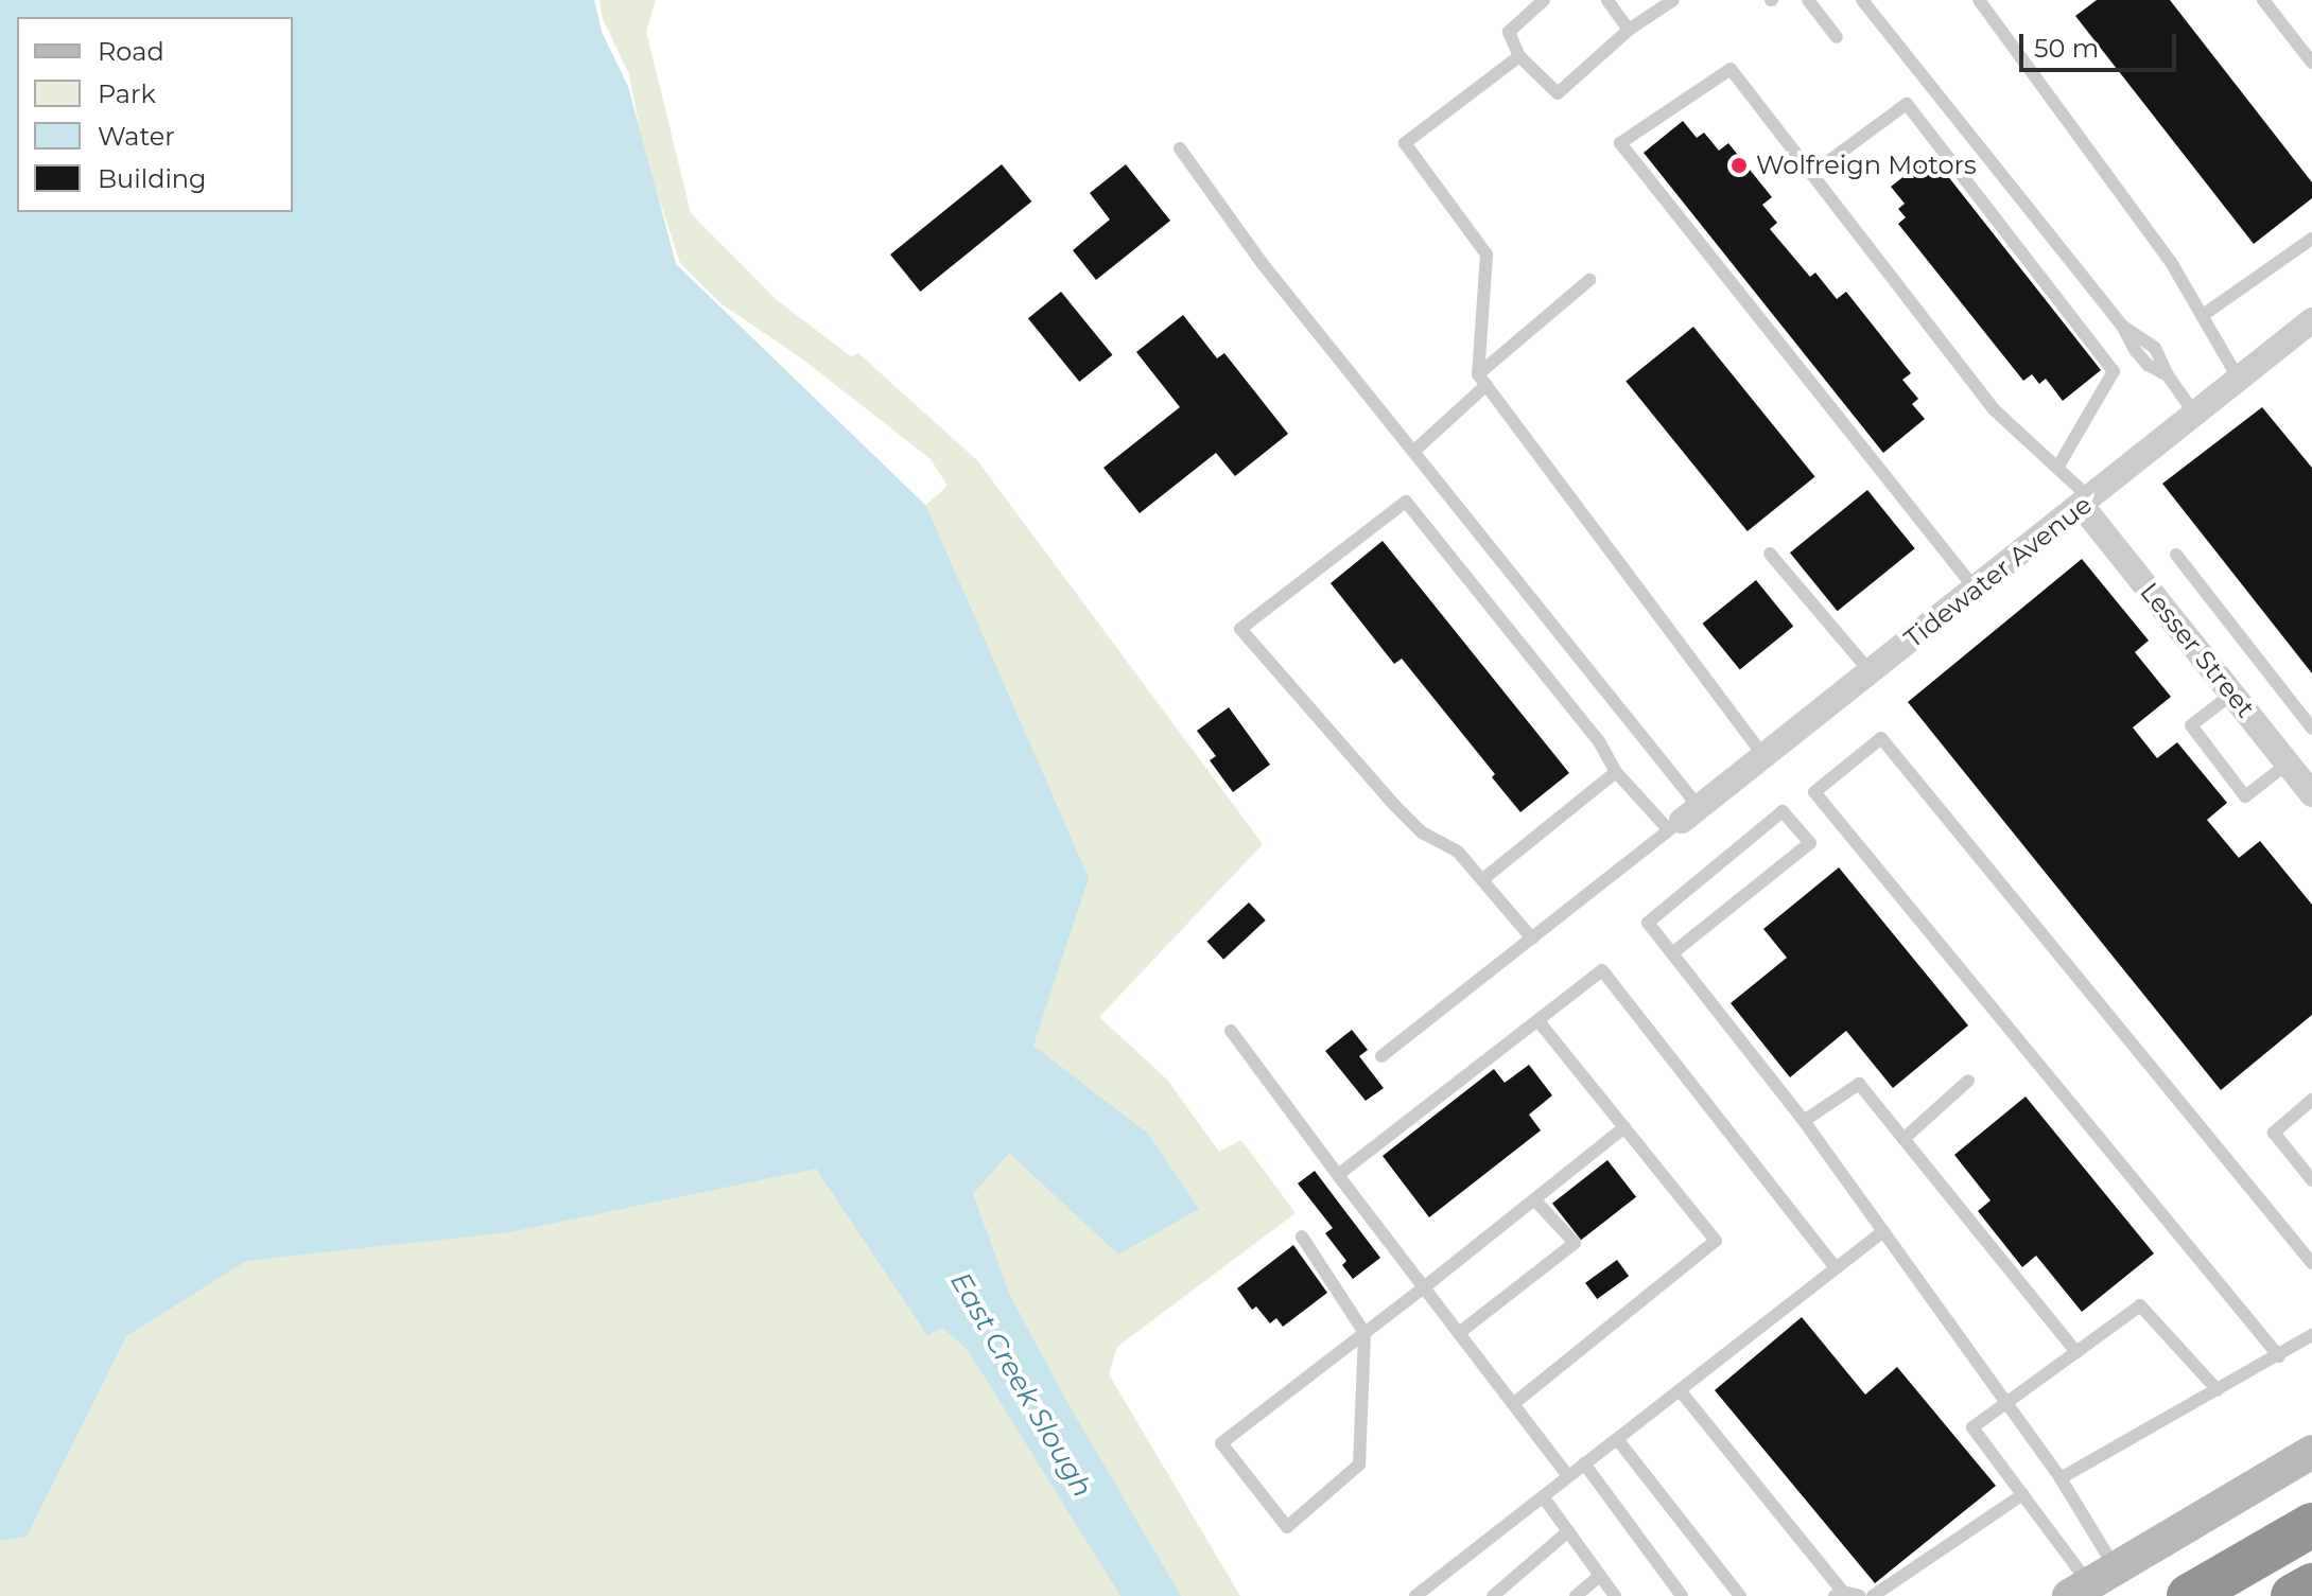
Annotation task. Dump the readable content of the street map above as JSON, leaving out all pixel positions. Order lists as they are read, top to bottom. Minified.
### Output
{"streets":{"street":["Tidewater Avenue","Lesser Street"]},"crossings":[["Tidewater Avenue","Lesser Street"]],"water":["East Creek Slough"],"places":["Wolfreign Motors"],"legend":["Road","Park","Water","Building"],"scale_bar":"50 m"}
